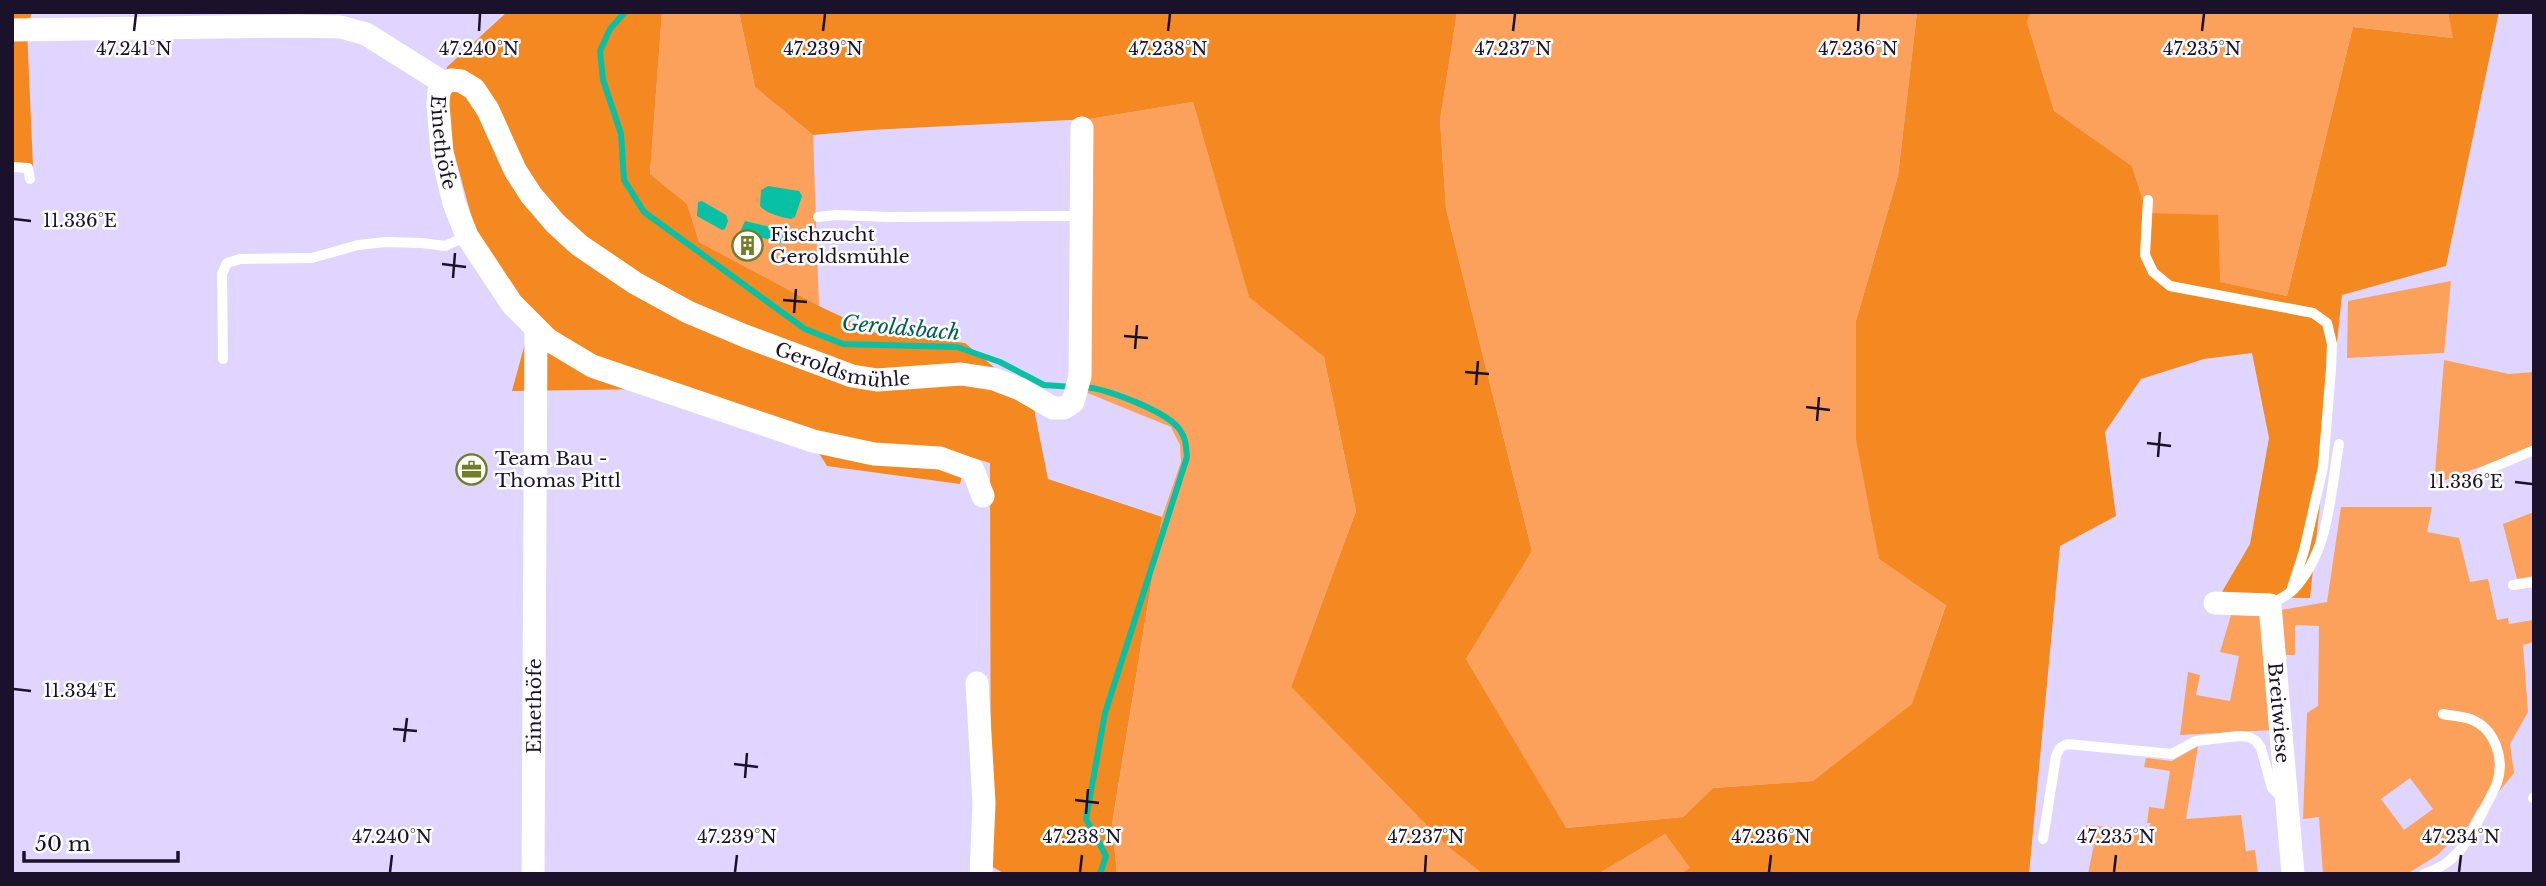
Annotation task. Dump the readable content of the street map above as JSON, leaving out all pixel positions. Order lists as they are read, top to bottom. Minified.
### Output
{"streets":{"street":["Einethöfe","Geroldsmühle","Breitwiese"]},"crossings":[["Einethöfe","Geroldsmühle"]],"water":["Geroldsbach"],"places":{"building":["Fischzucht Geroldsmühle"],"office":["Team Bau - Thomas Pittl"]},"scale_bar":"50 m","coordinates":["47.241°N","47.240°N","47.239°N","47.238°N","47.237°N","47.236°N","47.235°N","11.336°E","11.334°E","47.234°N"]}
